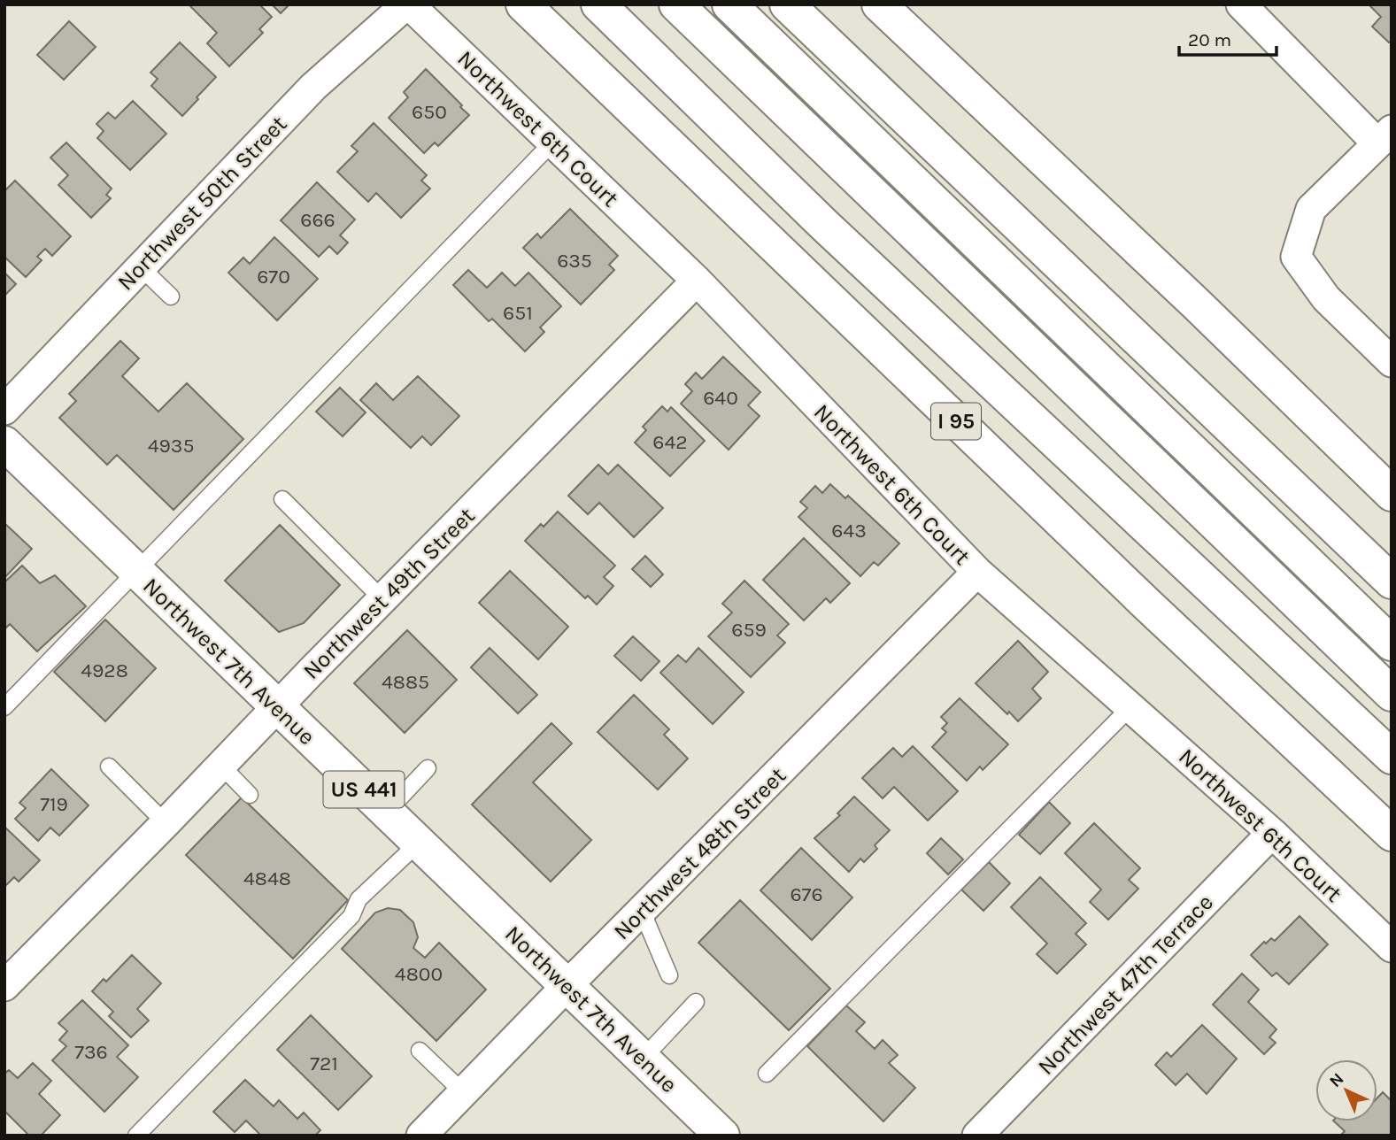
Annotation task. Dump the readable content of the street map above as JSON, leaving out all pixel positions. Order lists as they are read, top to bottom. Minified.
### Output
{"streets":{"main road":["I 95","Northwest 7th Avenue","US 441"],"street":["Northwest 6th Court","Northwest 50th Street","Northwest 49th Street","Northwest 48th Street","Northwest 47th Terrace"]},"crossings":[["Northwest 6th Court","Northwest 50th Street"],["Northwest 6th Court","Northwest 49th Street"],["Northwest 6th Court","Northwest 48th Street"],["Northwest 6th Court","Northwest 47th Terrace"],["Northwest 49th Street","Northwest 7th Avenue"],["Northwest 7th Avenue","Northwest 48th Street"]],"house_numbers":["650","666","635","670","651","640","642","4935","643","659","4928","4885","719","4848","676","4800","736","721"],"scale_bar":"20 m","north":"top left"}
